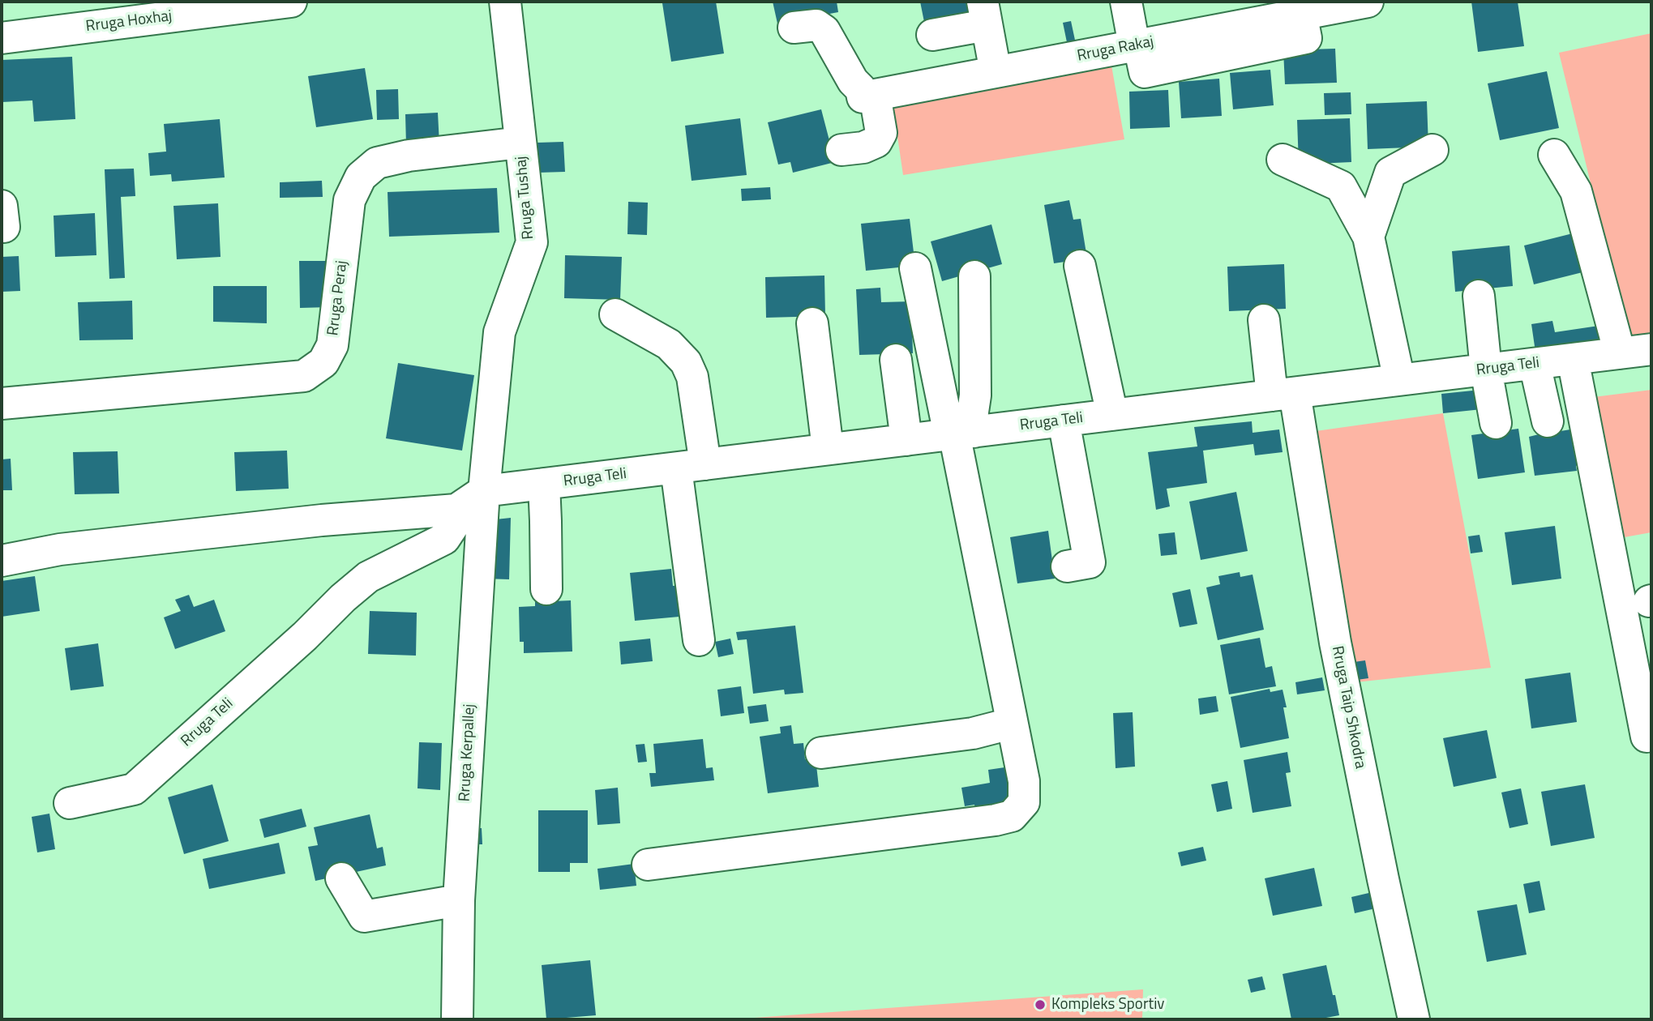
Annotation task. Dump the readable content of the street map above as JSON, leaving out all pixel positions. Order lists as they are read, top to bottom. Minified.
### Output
{"streets":{"street":["Rruga Hoxhaj","Rruga Rakaj","Rruga Tushaj","Rruga Peraj","Rruga Teli","Rruga Taip Shkodra","Rruga Kerpallej"]},"crossings":[["Rruga Tushaj","Rruga Peraj"],["Rruga Tushaj","Rruga Teli"],["Rruga Tushaj","Rruga Kerpallej"],["Rruga Teli","Rruga Taip Shkodra"],["Rruga Teli","Rruga Kerpallej"]],"places":["Kompleks Sportiv"]}
